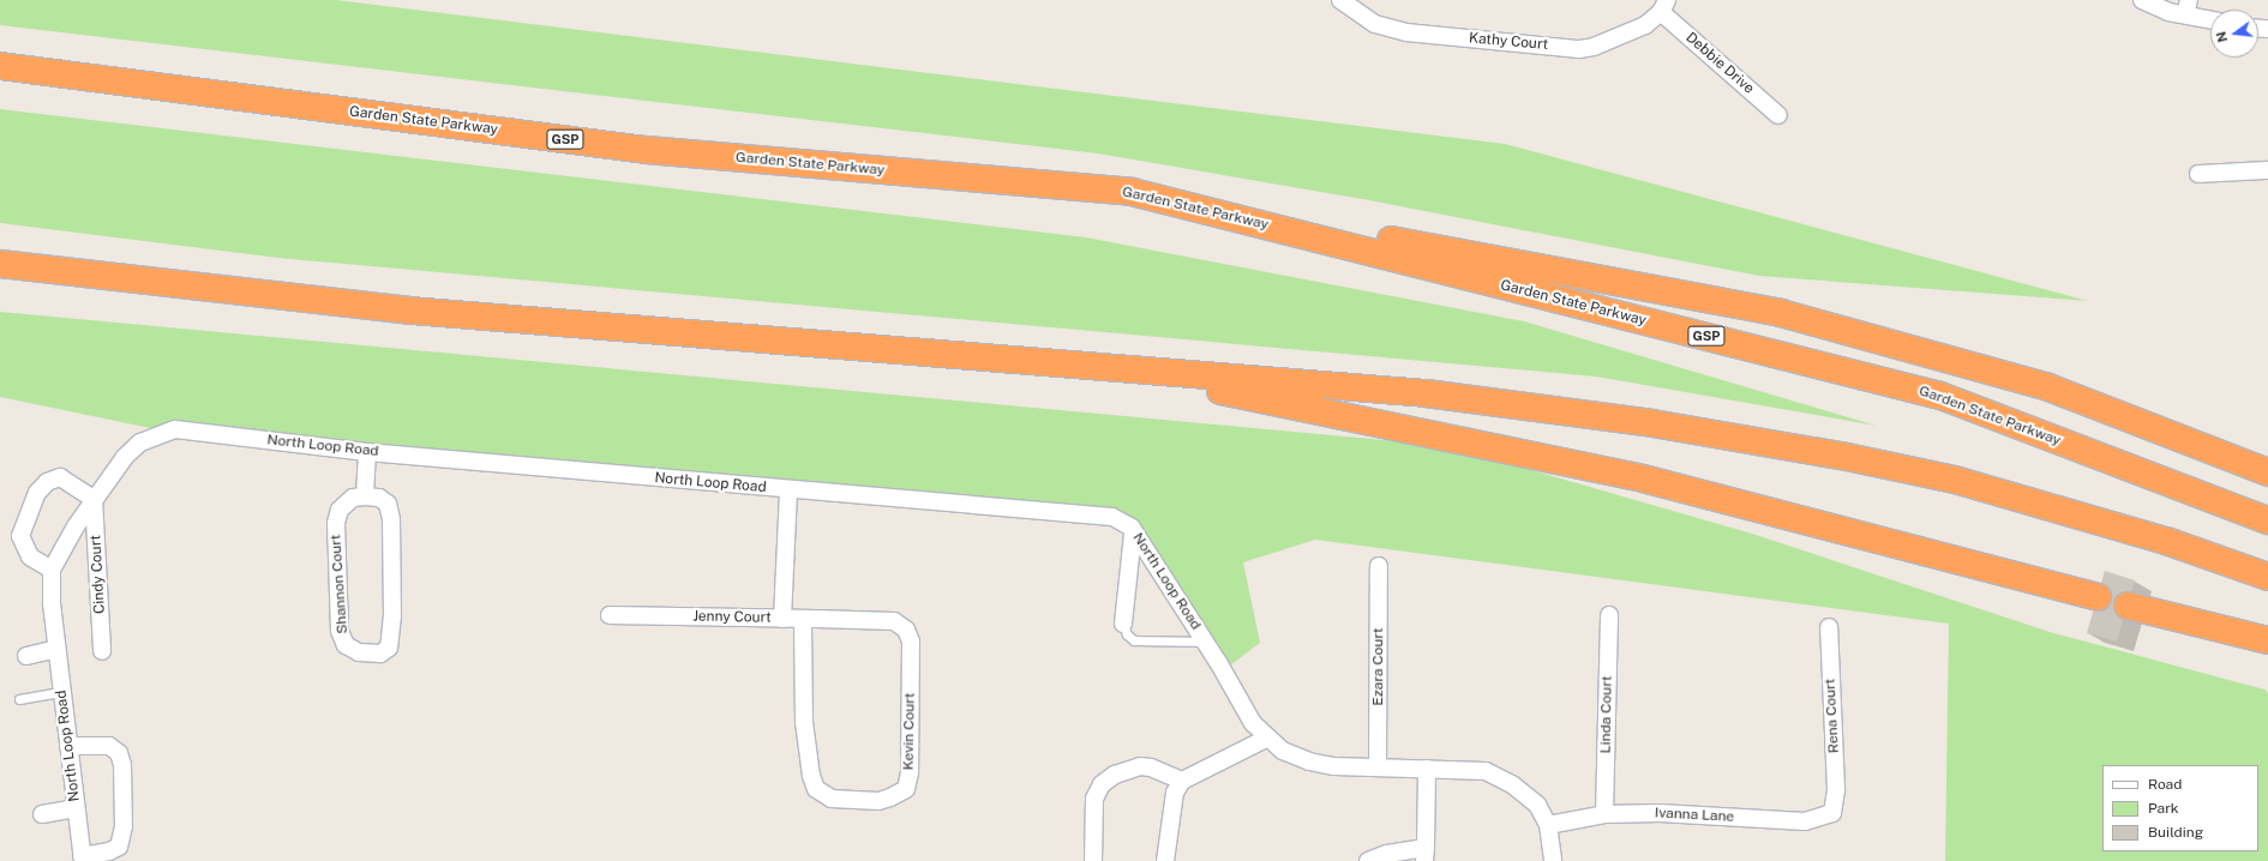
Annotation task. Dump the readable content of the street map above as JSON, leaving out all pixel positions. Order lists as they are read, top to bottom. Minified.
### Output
{"streets":{"highway":["Garden State Parkway","GSP"],"street":["Kathy Court","Debbie Drive","North Loop Road","Cindy Court","Shannon Court","Jenny Court","Ezara Court","Linda Court","Rena Court","Kevin Court","Ivanna Lane"]},"crossings":[["Kathy Court","Debbie Drive"],["North Loop Road","Cindy Court"],["North Loop Road","Jenny Court"],["North Loop Road","Ezara Court"],["North Loop Road","Ivanna Lane"],["Jenny Court","Kevin Court"],["Linda Court","Ivanna Lane"],["Rena Court","Ivanna Lane"]],"legend":["Road","Park","Building"],"north":"left"}
